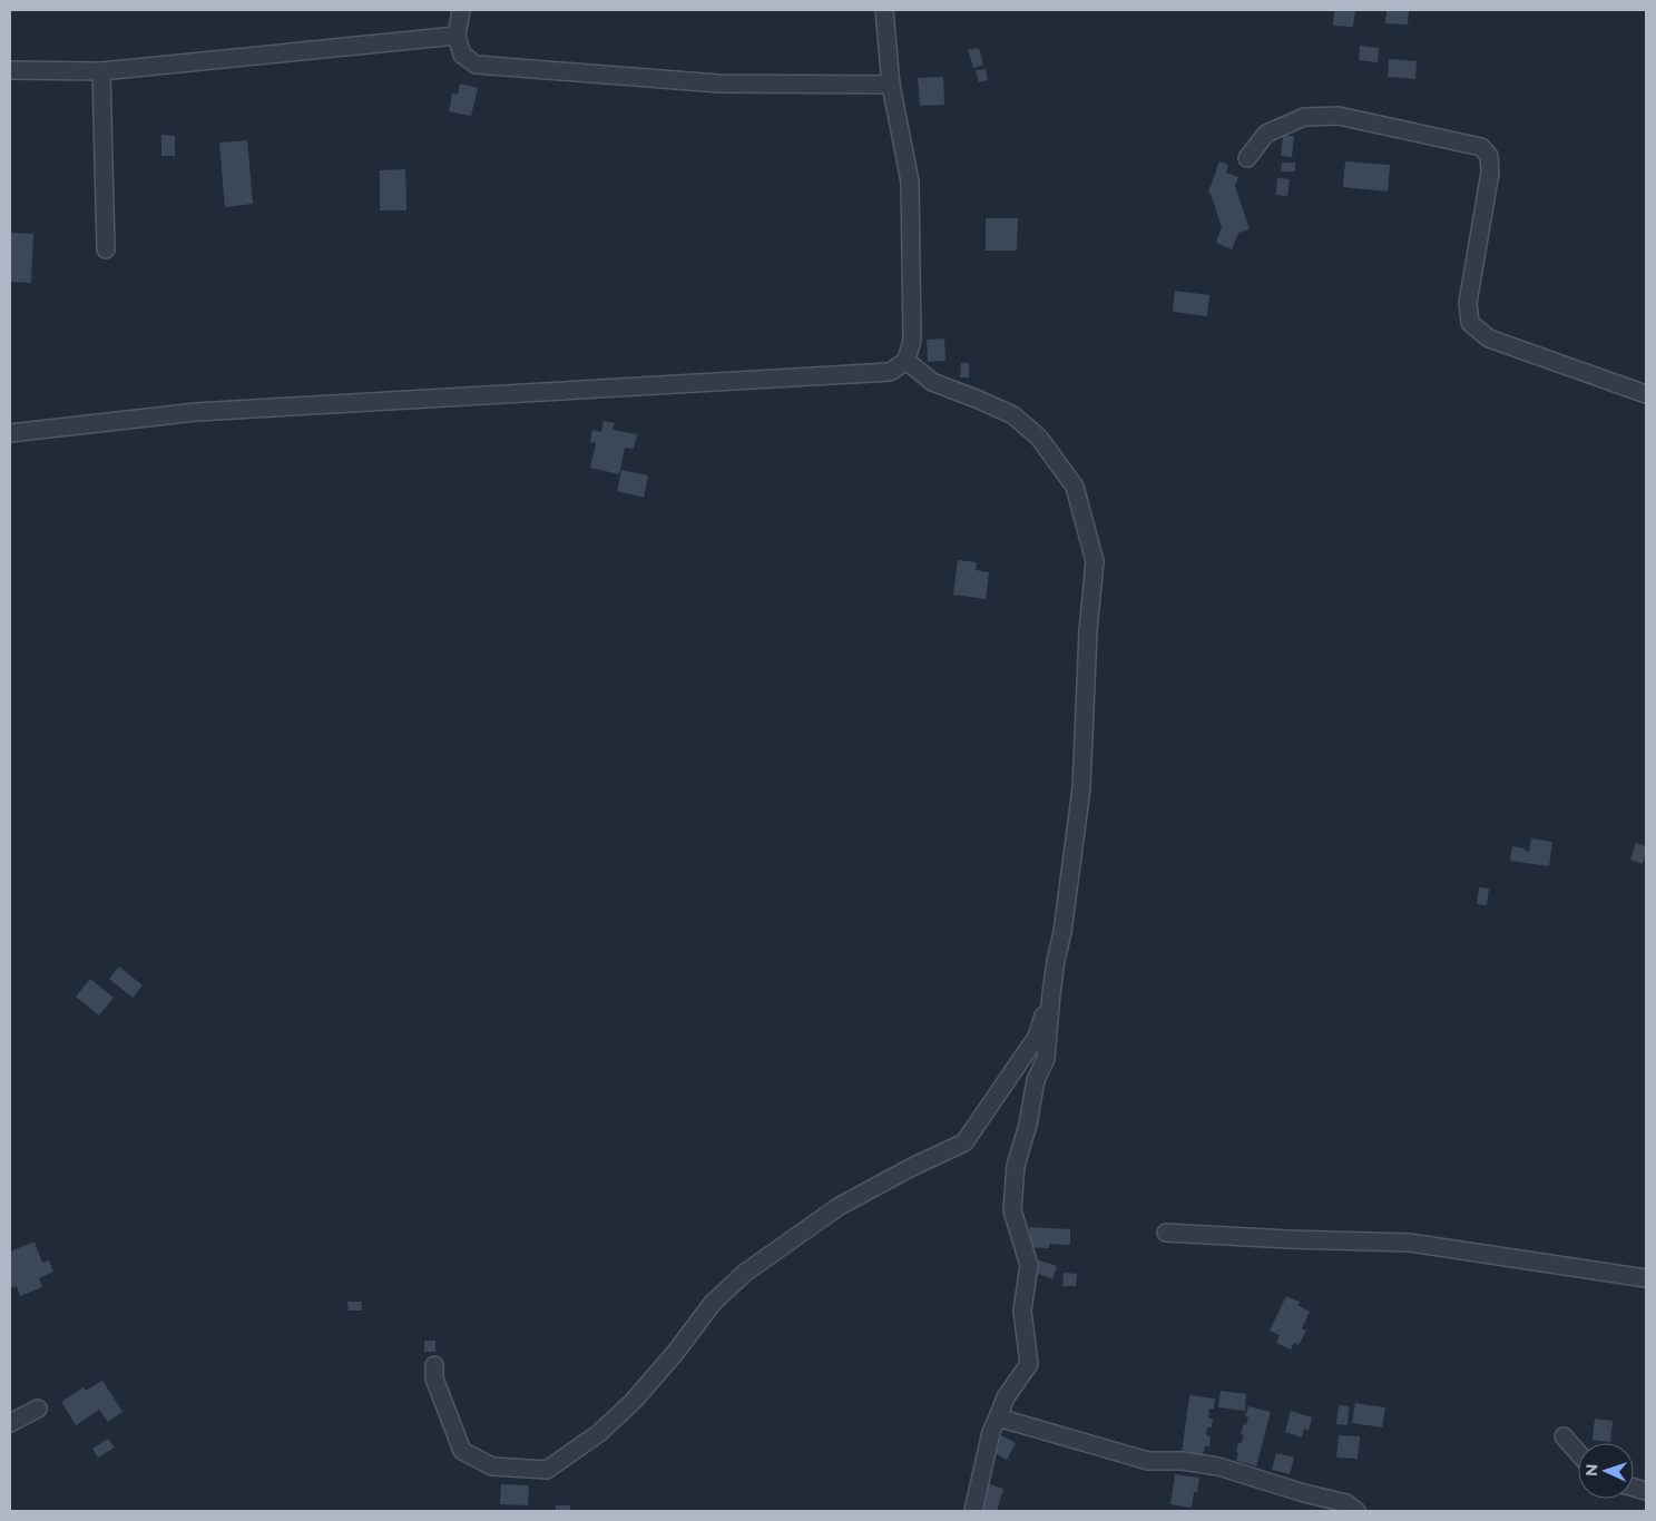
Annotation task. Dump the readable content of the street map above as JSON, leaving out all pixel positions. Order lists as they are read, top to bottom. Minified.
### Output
{"north":"left"}
